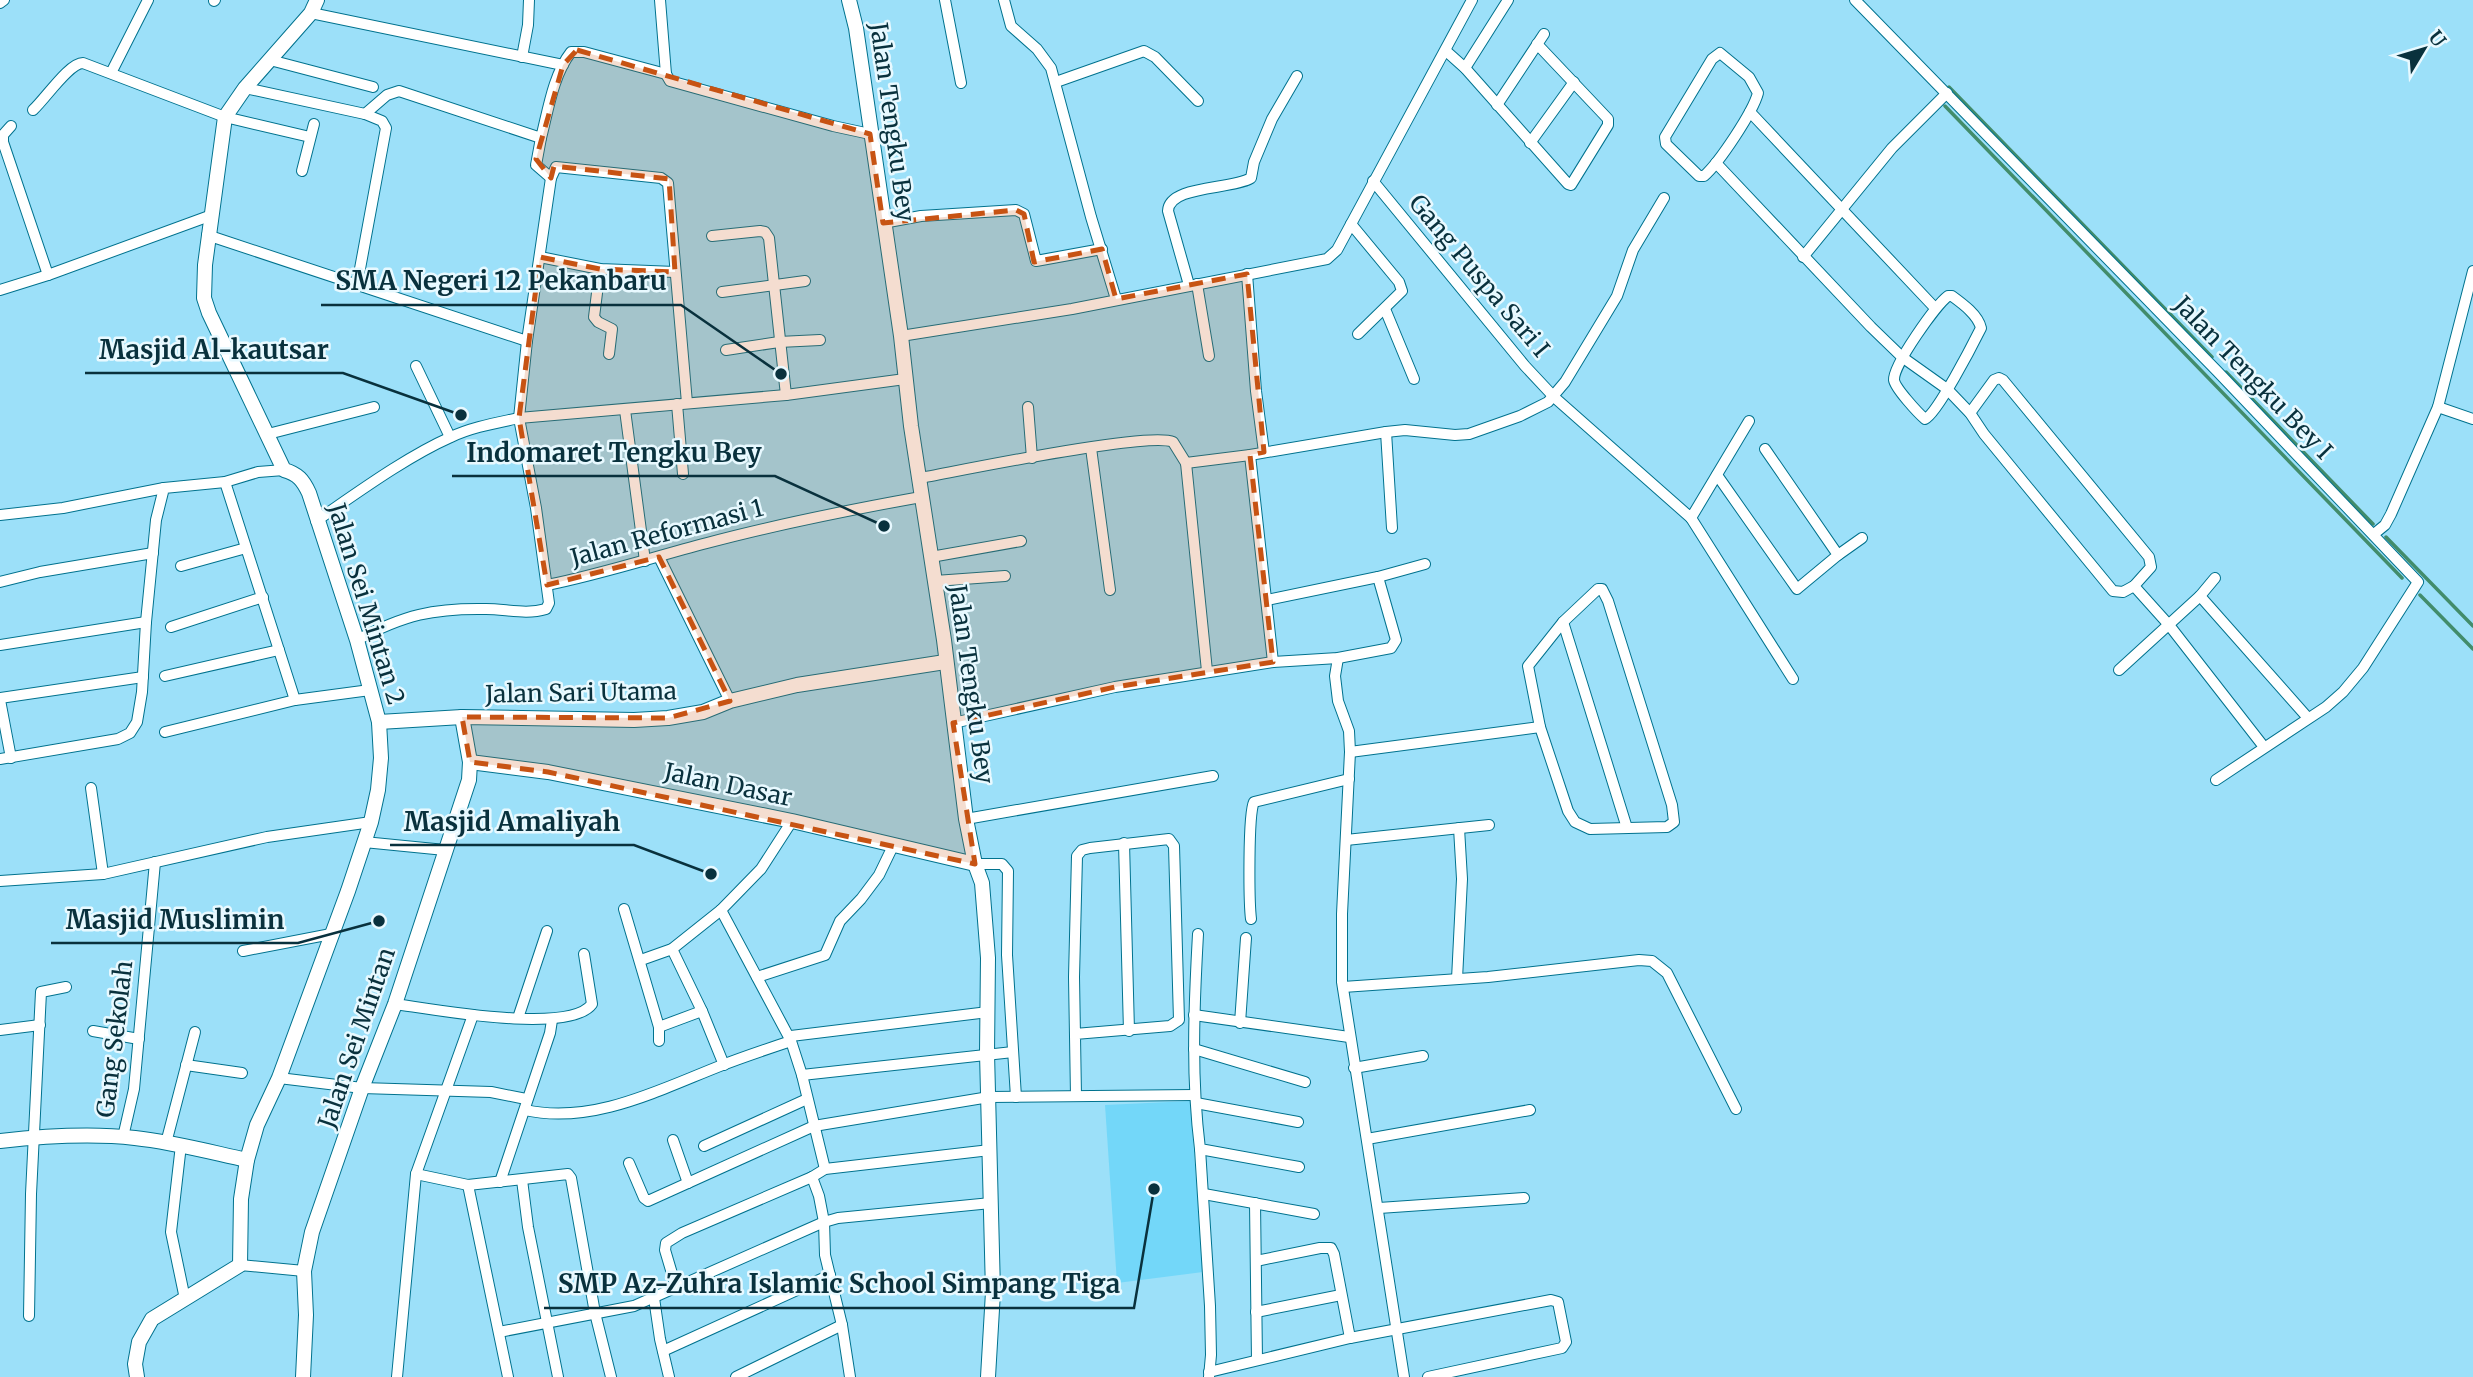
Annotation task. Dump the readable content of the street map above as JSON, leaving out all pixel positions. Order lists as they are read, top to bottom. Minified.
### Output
{"streets":{"street":["Jalan Tengku Bey","Gang Puspa Sari I","Jalan Tengku Bey I","Jalan Reformasi 1","Jalan Sei Mintan 2","Jalan Sari Utama","Jalan Dasar","Jalan Sei Mintan","Gang Sekolah"]},"crossings":[["Jalan Tengku Bey","Jalan Reformasi 1"],["Jalan Tengku Bey","Jalan Sari Utama"],["Jalan Tengku Bey","Jalan Dasar"],["Jalan Sei Mintan 2","Jalan Sari Utama"],["Jalan Sari Utama","Jalan Sei Mintan"],["Jalan Dasar","Jalan Sei Mintan"]],"places":["SMA Negeri 12 Pekanbaru","Masjid Al-kautsar","Indomaret Tengku Bey","Masjid Amaliyah","Masjid Muslimin","SMP Az-Zuhra Islamic School Simpang Tiga"],"north":"top right"}
